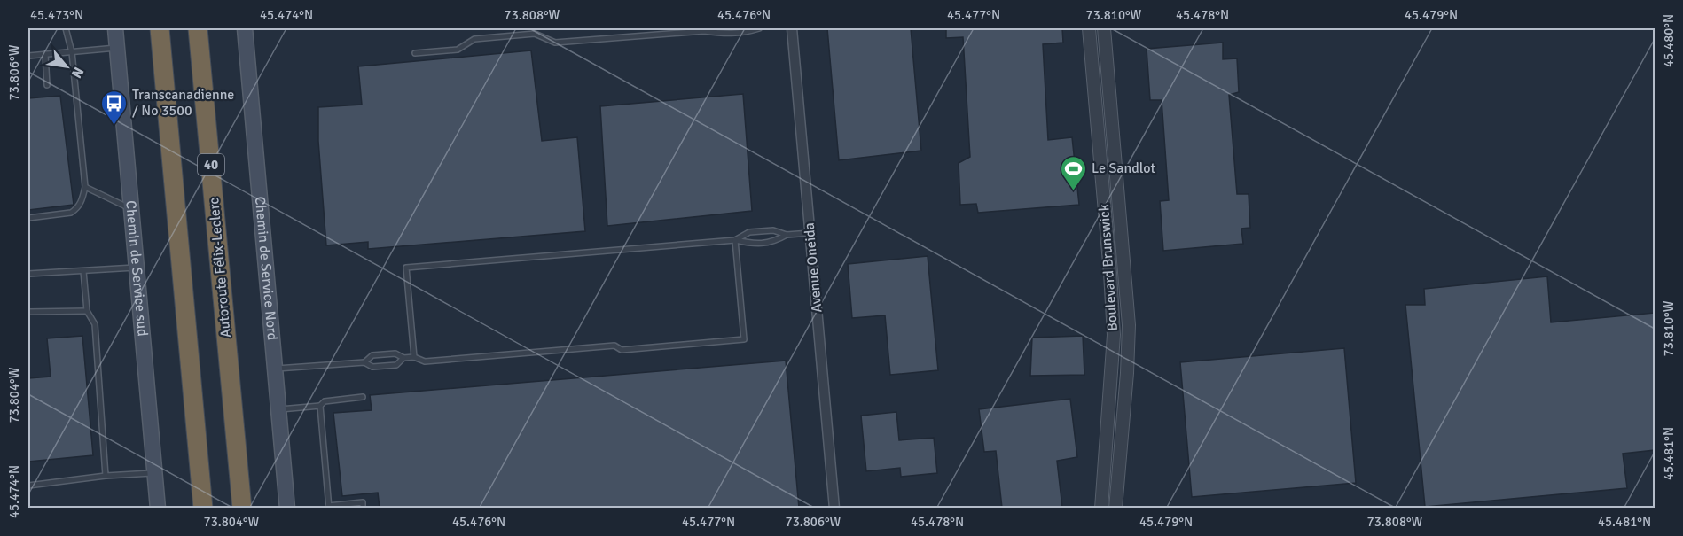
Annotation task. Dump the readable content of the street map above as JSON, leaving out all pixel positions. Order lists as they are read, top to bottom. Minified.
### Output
{"streets":{"highway":["40","Autoroute Félix-Leclerc"],"main road":["Chemin de Service sud","Chemin de Service Nord"],"street":["Avenue Oneida","Boulevard Brunswick"]},"places":{"bus stop":["Transcanadienne / No 3500"],"sports":["Le Sandlot"]},"north":"bottom right","coordinates":["45.473°N","45.474°N","73.808°W","45.476°N","45.477°N","73.810°W","45.478°N","45.479°N","45.480°N","73.806°W","73.804°W","45.481°N"]}
